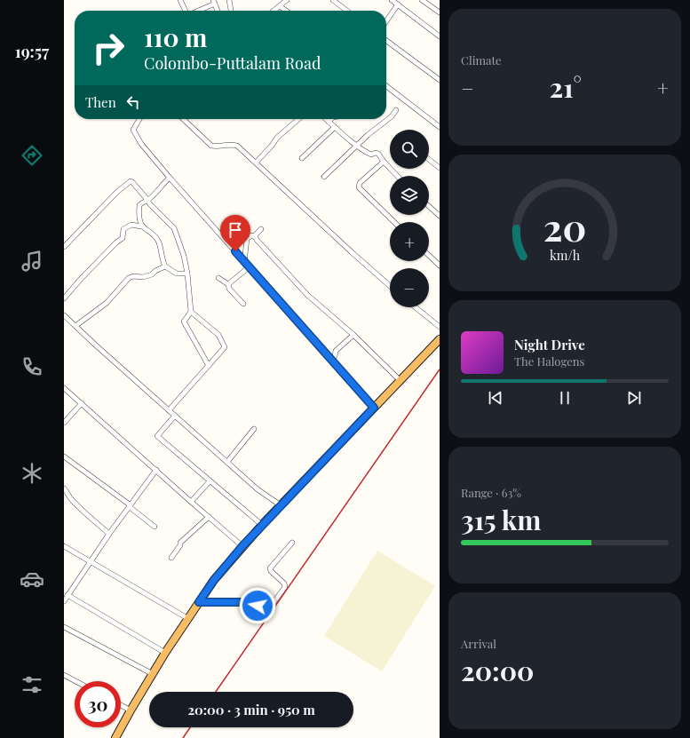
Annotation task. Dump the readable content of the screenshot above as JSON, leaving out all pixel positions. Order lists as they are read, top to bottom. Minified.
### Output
{"page":{"tabs":"19:57","tile":["Climate",["Range · 63%","315 km"],["Arrival","20:00"]],"turn":["110 m","Colombo-Puttalam Road"],"heat":["−","21°","+"],"then":"Then","map_buttons":["+","−"],"song":["Night Drive","The Halogens"],"limit":"30","trip":"20:00 · 3 min · 950 m","gauge":["20","km/h"]}}
